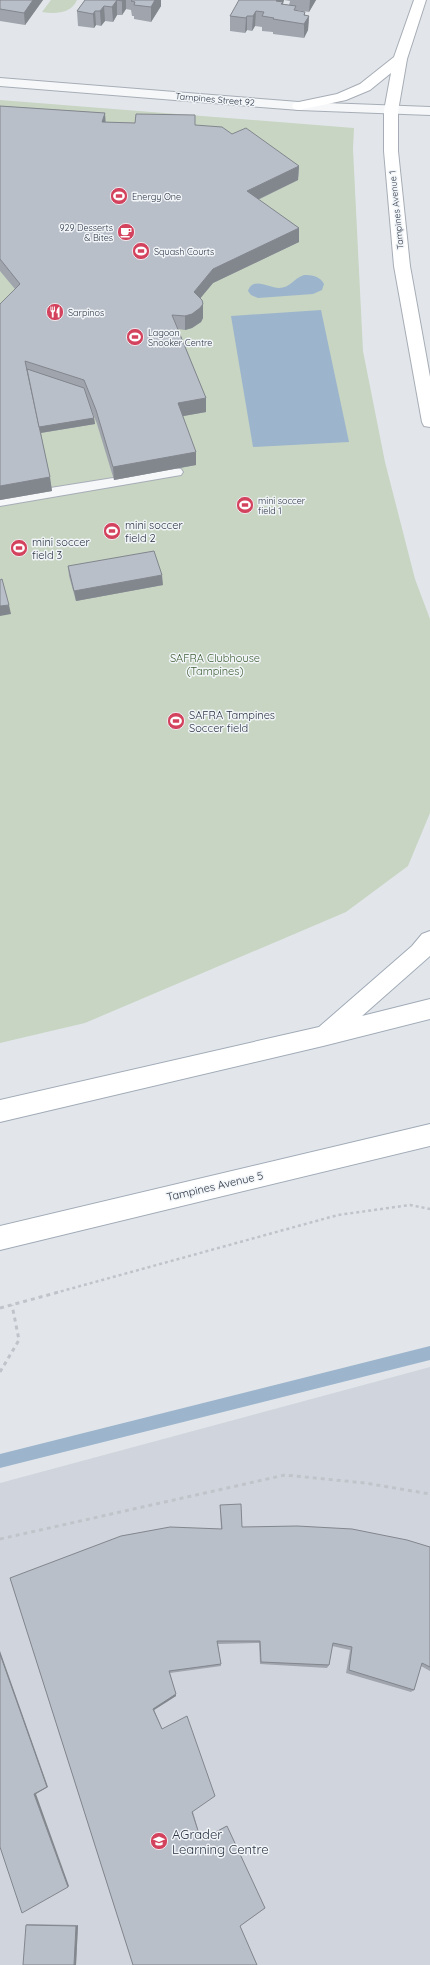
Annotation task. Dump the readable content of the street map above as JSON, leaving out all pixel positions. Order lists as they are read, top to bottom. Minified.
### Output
{"streets":{"main road":["Tampines Avenue 1","Tampines Avenue 5"],"street":["Tampines Street 92"]},"crossings":[["Tampines Street 92","Tampines Avenue 1"]],"parks":["SAFRA Clubhouse (Tampines)"],"places":{"sports":["Energy One","Squash Courts","Lagoon Snooker Centre","mini soccer field 1","mini soccer field 2","mini soccer field 3","SAFRA Tampines Soccer field"],"cafe":["929 Desserts & Bites"],"restaurant":["Sarpinos"],"school or university":["AGrader Learning Centre"]}}
